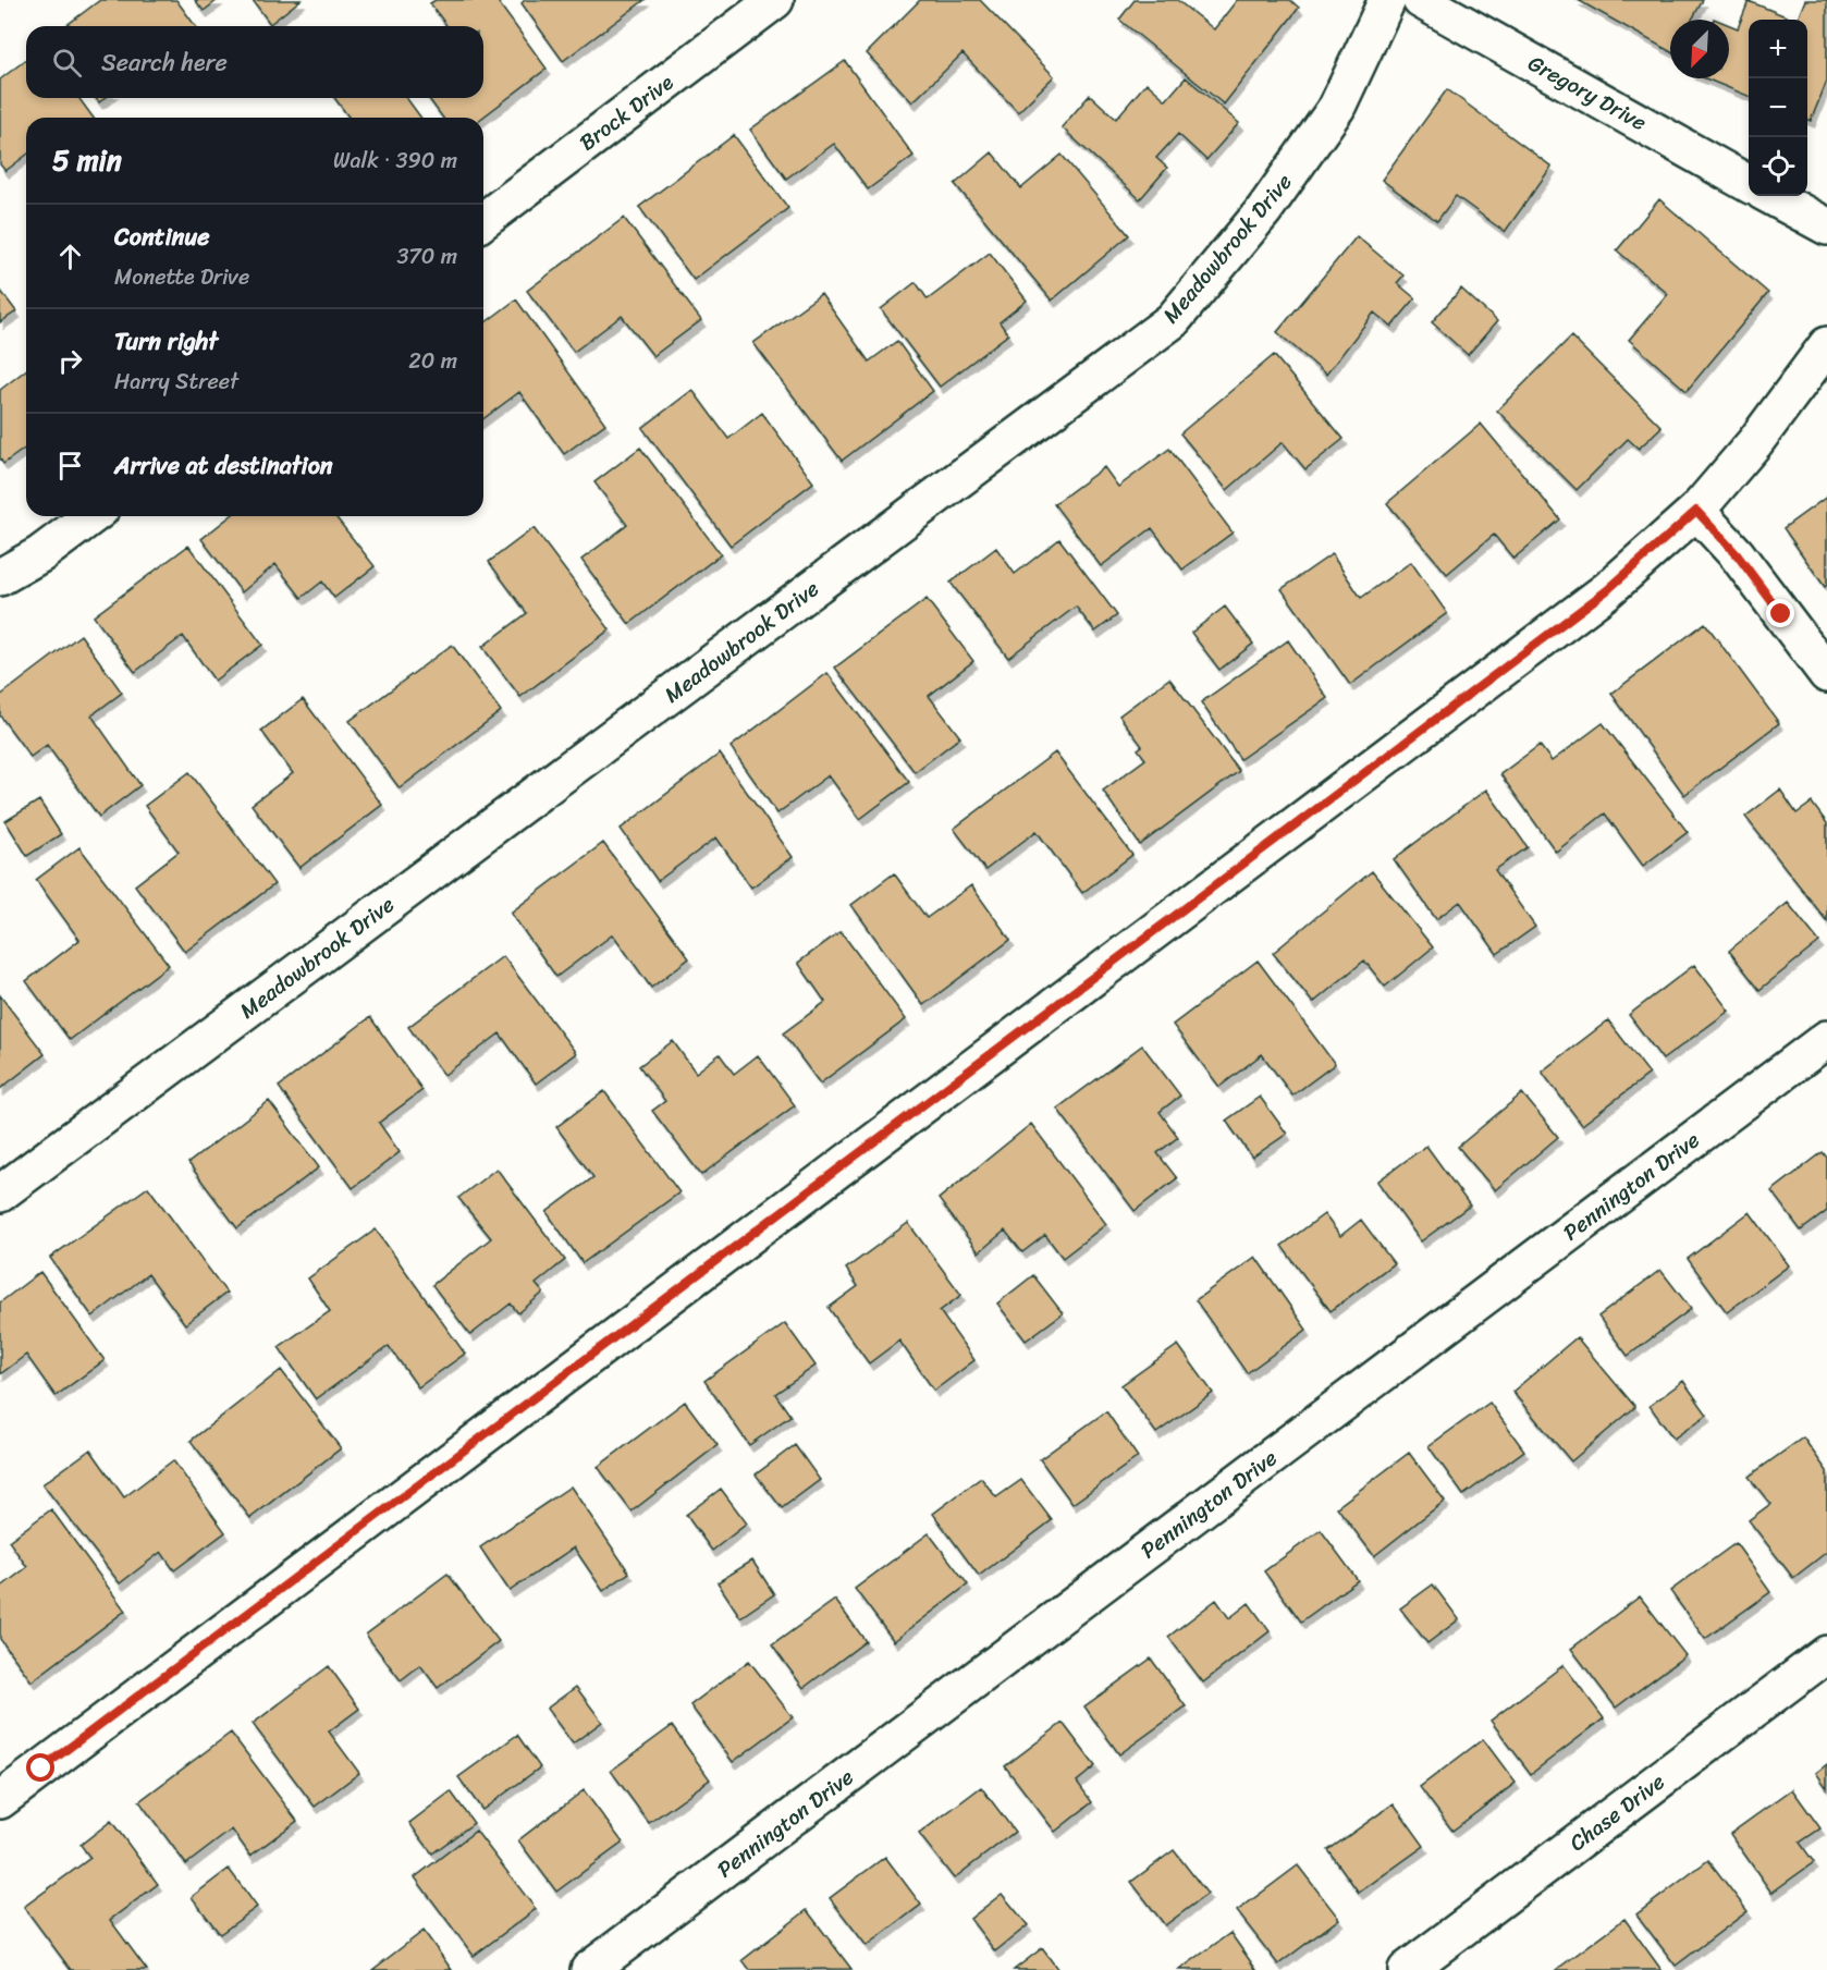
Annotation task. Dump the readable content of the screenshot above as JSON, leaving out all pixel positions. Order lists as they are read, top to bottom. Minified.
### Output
{"streets":{"street":["Gregory Drive","Brock Drive","Meadowbrook Drive","Pennington Drive","Chase Drive"]},"north":"bottom left","page":{"map_buttons":["+","−"],"search":"Search here","heading":["5 min","Walk · 390 m"],"list":[["Continue","Monette Drive","370 m"],["Turn right","Harry Street","20 m"],"Arrive at destination"]}}
